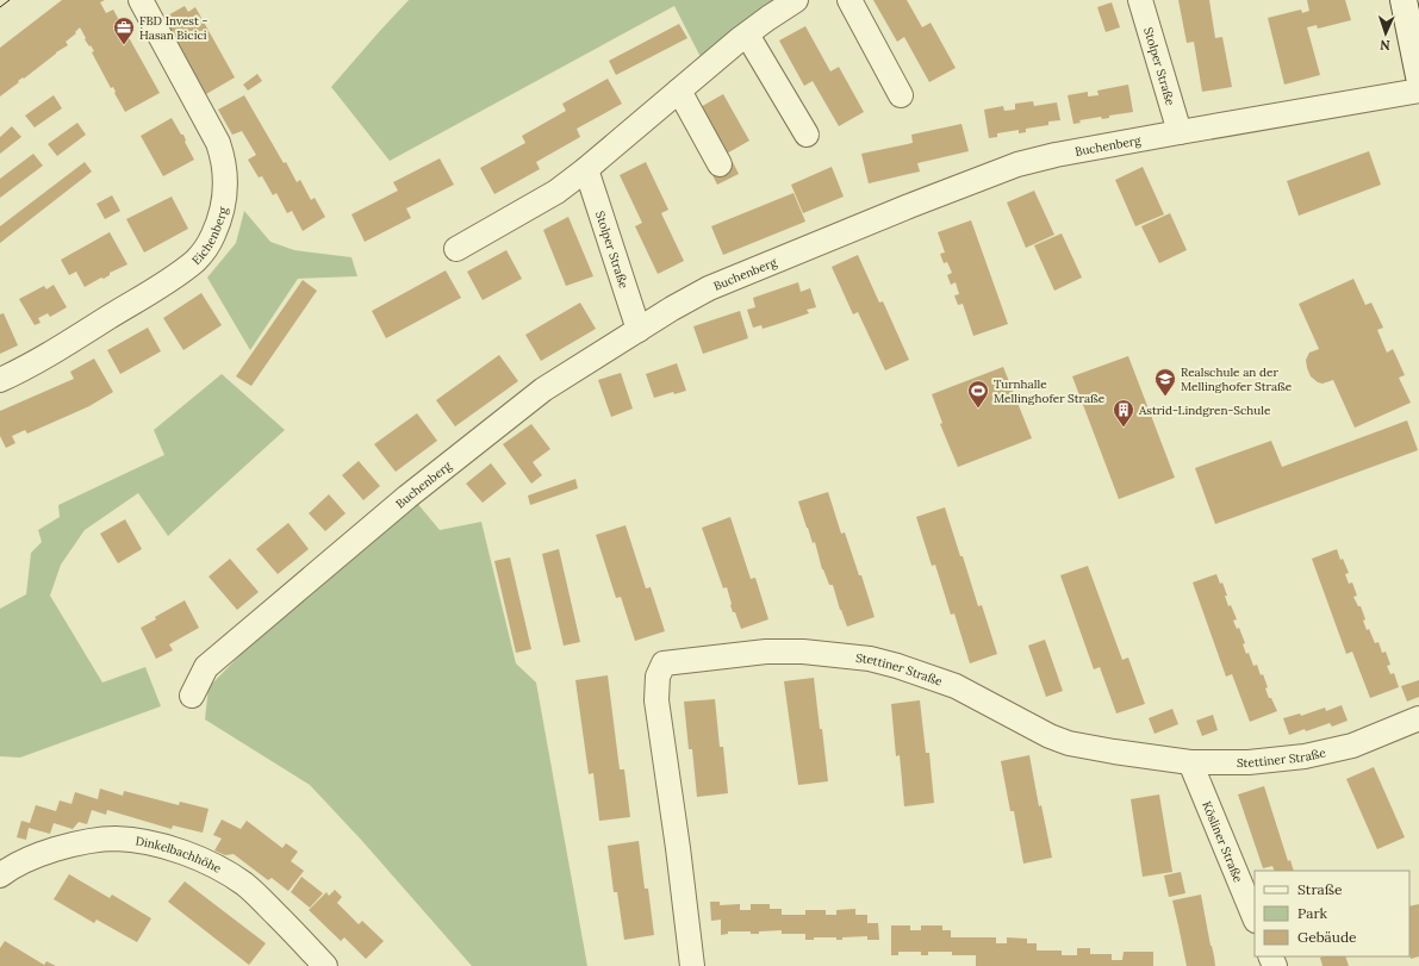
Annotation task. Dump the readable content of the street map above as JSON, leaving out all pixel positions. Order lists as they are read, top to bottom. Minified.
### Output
{"streets":{"street":["Stolper Straße","Buchenberg","Eichenberg","Stettiner Straße","Kösliner Straße","Dinkelbachhöhe"]},"crossings":[["Stolper Straße","Buchenberg"],["Stettiner Straße","Kösliner Straße"]],"places":{"office":["FBD Invest - Hasan Bicici"],"school or university":["Realschule an der Mellinghofer Straße"],"sports":["Turnhalle Mellinghofer Straße"],"building":["Astrid-Lindgren-Schule"]},"legend":["Straße","Park","Gebäude"],"north":"bottom"}
